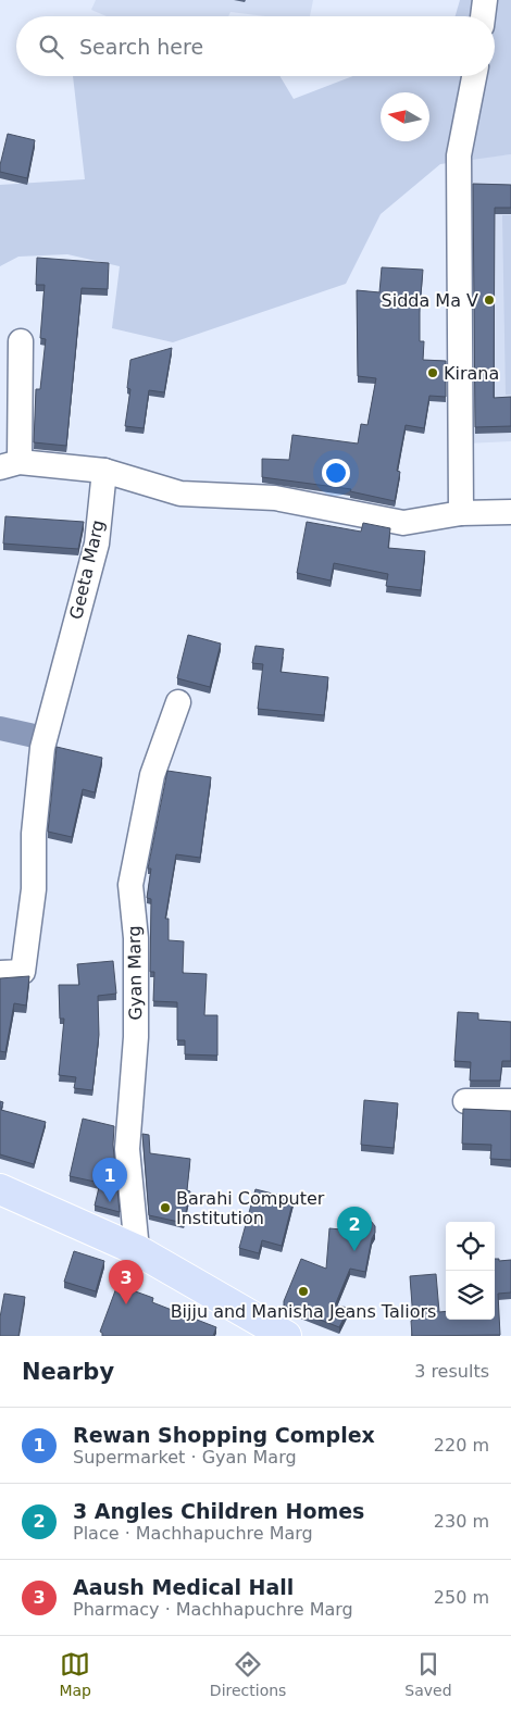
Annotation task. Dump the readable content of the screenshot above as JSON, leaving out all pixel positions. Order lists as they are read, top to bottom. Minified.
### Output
{"streets":{"street":["Geeta Marg","Gyan Marg"]},"places":["Sidda Ma V","Kirana","Barahi Computer Institution","Bijju and Manisha Jeans Taliors"],"north":"left","page":{"search":"Search here","pins":["1","2","3"],"heading":["Nearby","3 results"],"list":[{"mark":"1","name":"Rewan Shopping Complex","note":"Supermarket · Gyan Marg","value":"220 m"},{"mark":"2","name":"3 Angles Children Homes","note":"Place · Machhapuchre Marg","value":"230 m"},{"mark":"3","name":"Aaush Medical Hall","note":"Pharmacy · Machhapuchre Marg","value":"250 m"}],"nav":["Map","Directions","Saved"]}}
